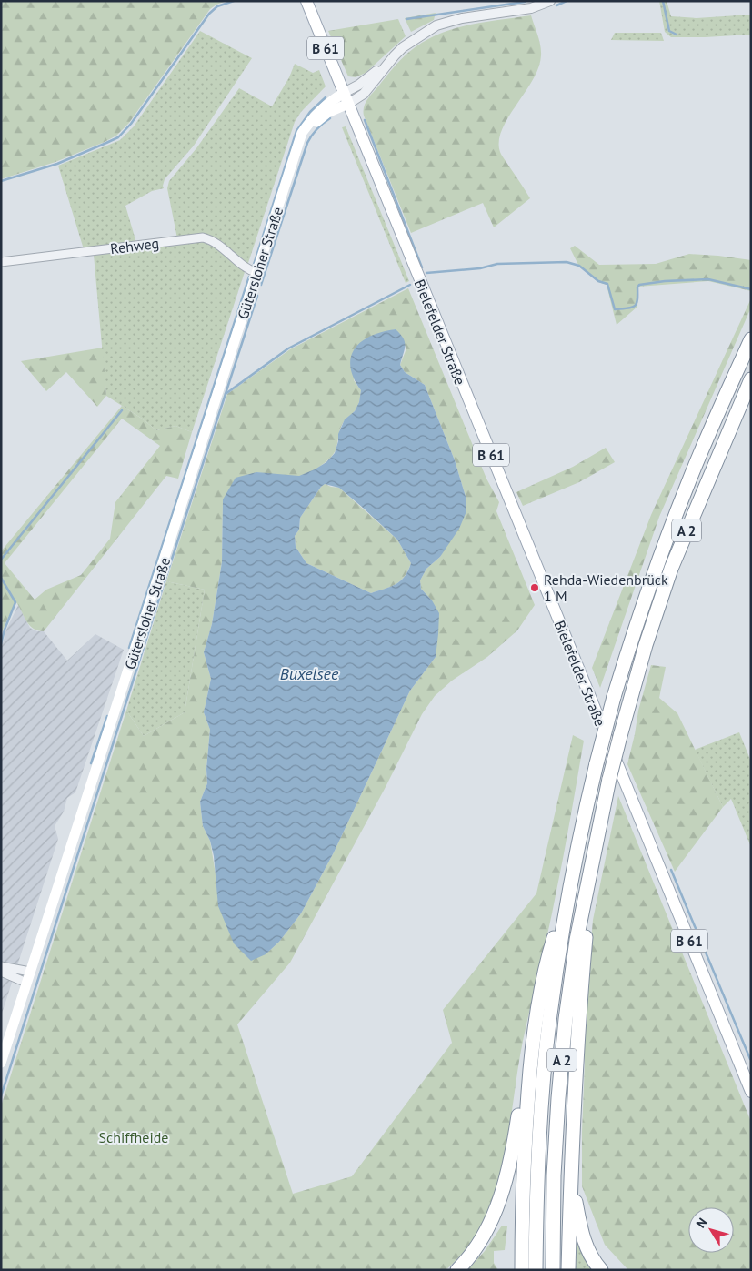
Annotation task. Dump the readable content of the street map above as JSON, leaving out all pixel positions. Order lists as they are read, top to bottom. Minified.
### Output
{"streets":{"highway":["A 2"],"main road":["B 61","Gütersloher Straße","Bielefelder Straße"],"street":["Rehweg"]},"crossings":[["Rehweg","Gütersloher Straße"],["Gütersloher Straße","Bielefelder Straße"]],"water":["Buxelsee"],"parks":["Schiffheide"],"places":["Rehda-Wiedenbrück 1 M"],"north":"top left"}
